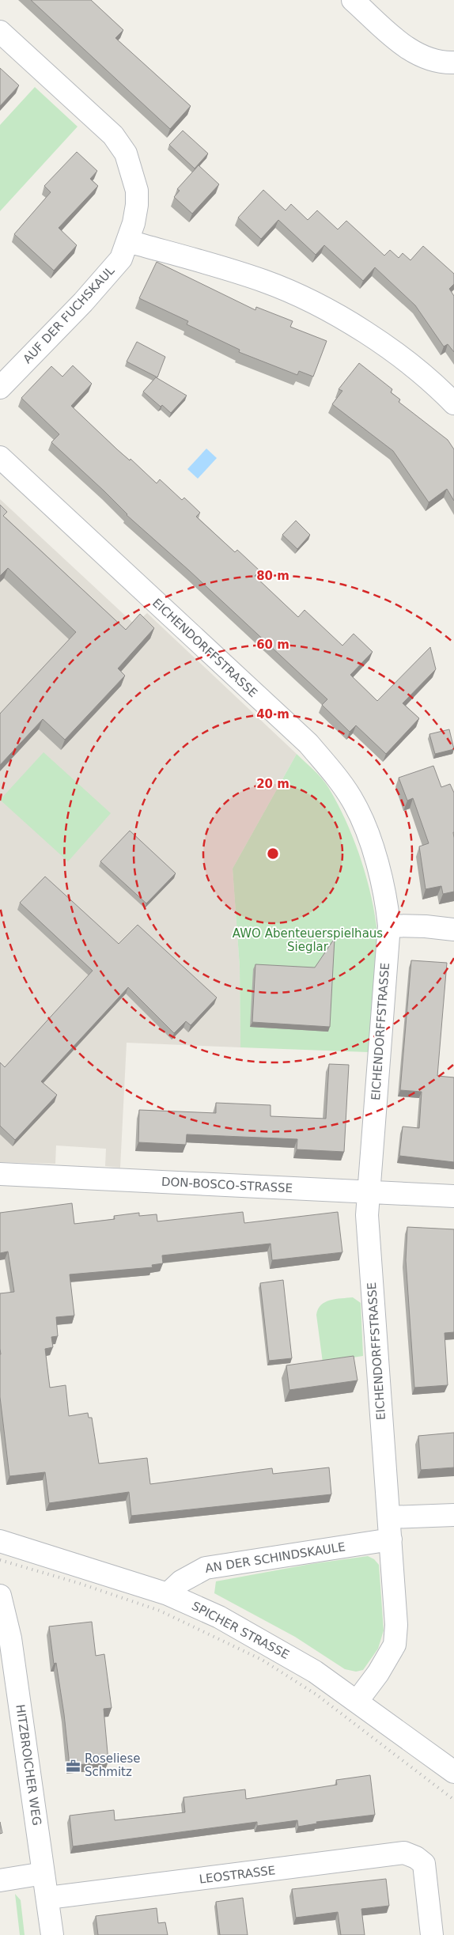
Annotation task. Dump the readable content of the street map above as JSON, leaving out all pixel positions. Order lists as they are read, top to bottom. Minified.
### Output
{"streets":{"street":["AUF DER FUCHSKAUL","EICHENDORFFSTRASSE","DON-BOSCO-STRASSE","AN DER SCHINDSKAULE","SPICHER STRASSE","HITZBROICHER WEG","LEOSTRASSE"]},"crossings":[["EICHENDORFFSTRASSE","DON-BOSCO-STRASSE"],["EICHENDORFFSTRASSE","AN DER SCHINDSKAULE"],["EICHENDORFFSTRASSE","SPICHER STRASSE"],["AN DER SCHINDSKAULE","SPICHER STRASSE"],["HITZBROICHER WEG","LEOSTRASSE"]],"parks":["AWO Abenteuerspielhaus Sieglar"],"places":{"office":["Roseliese Schmitz"]},"rings":["80 m","60 m","40 m","20 m"]}
